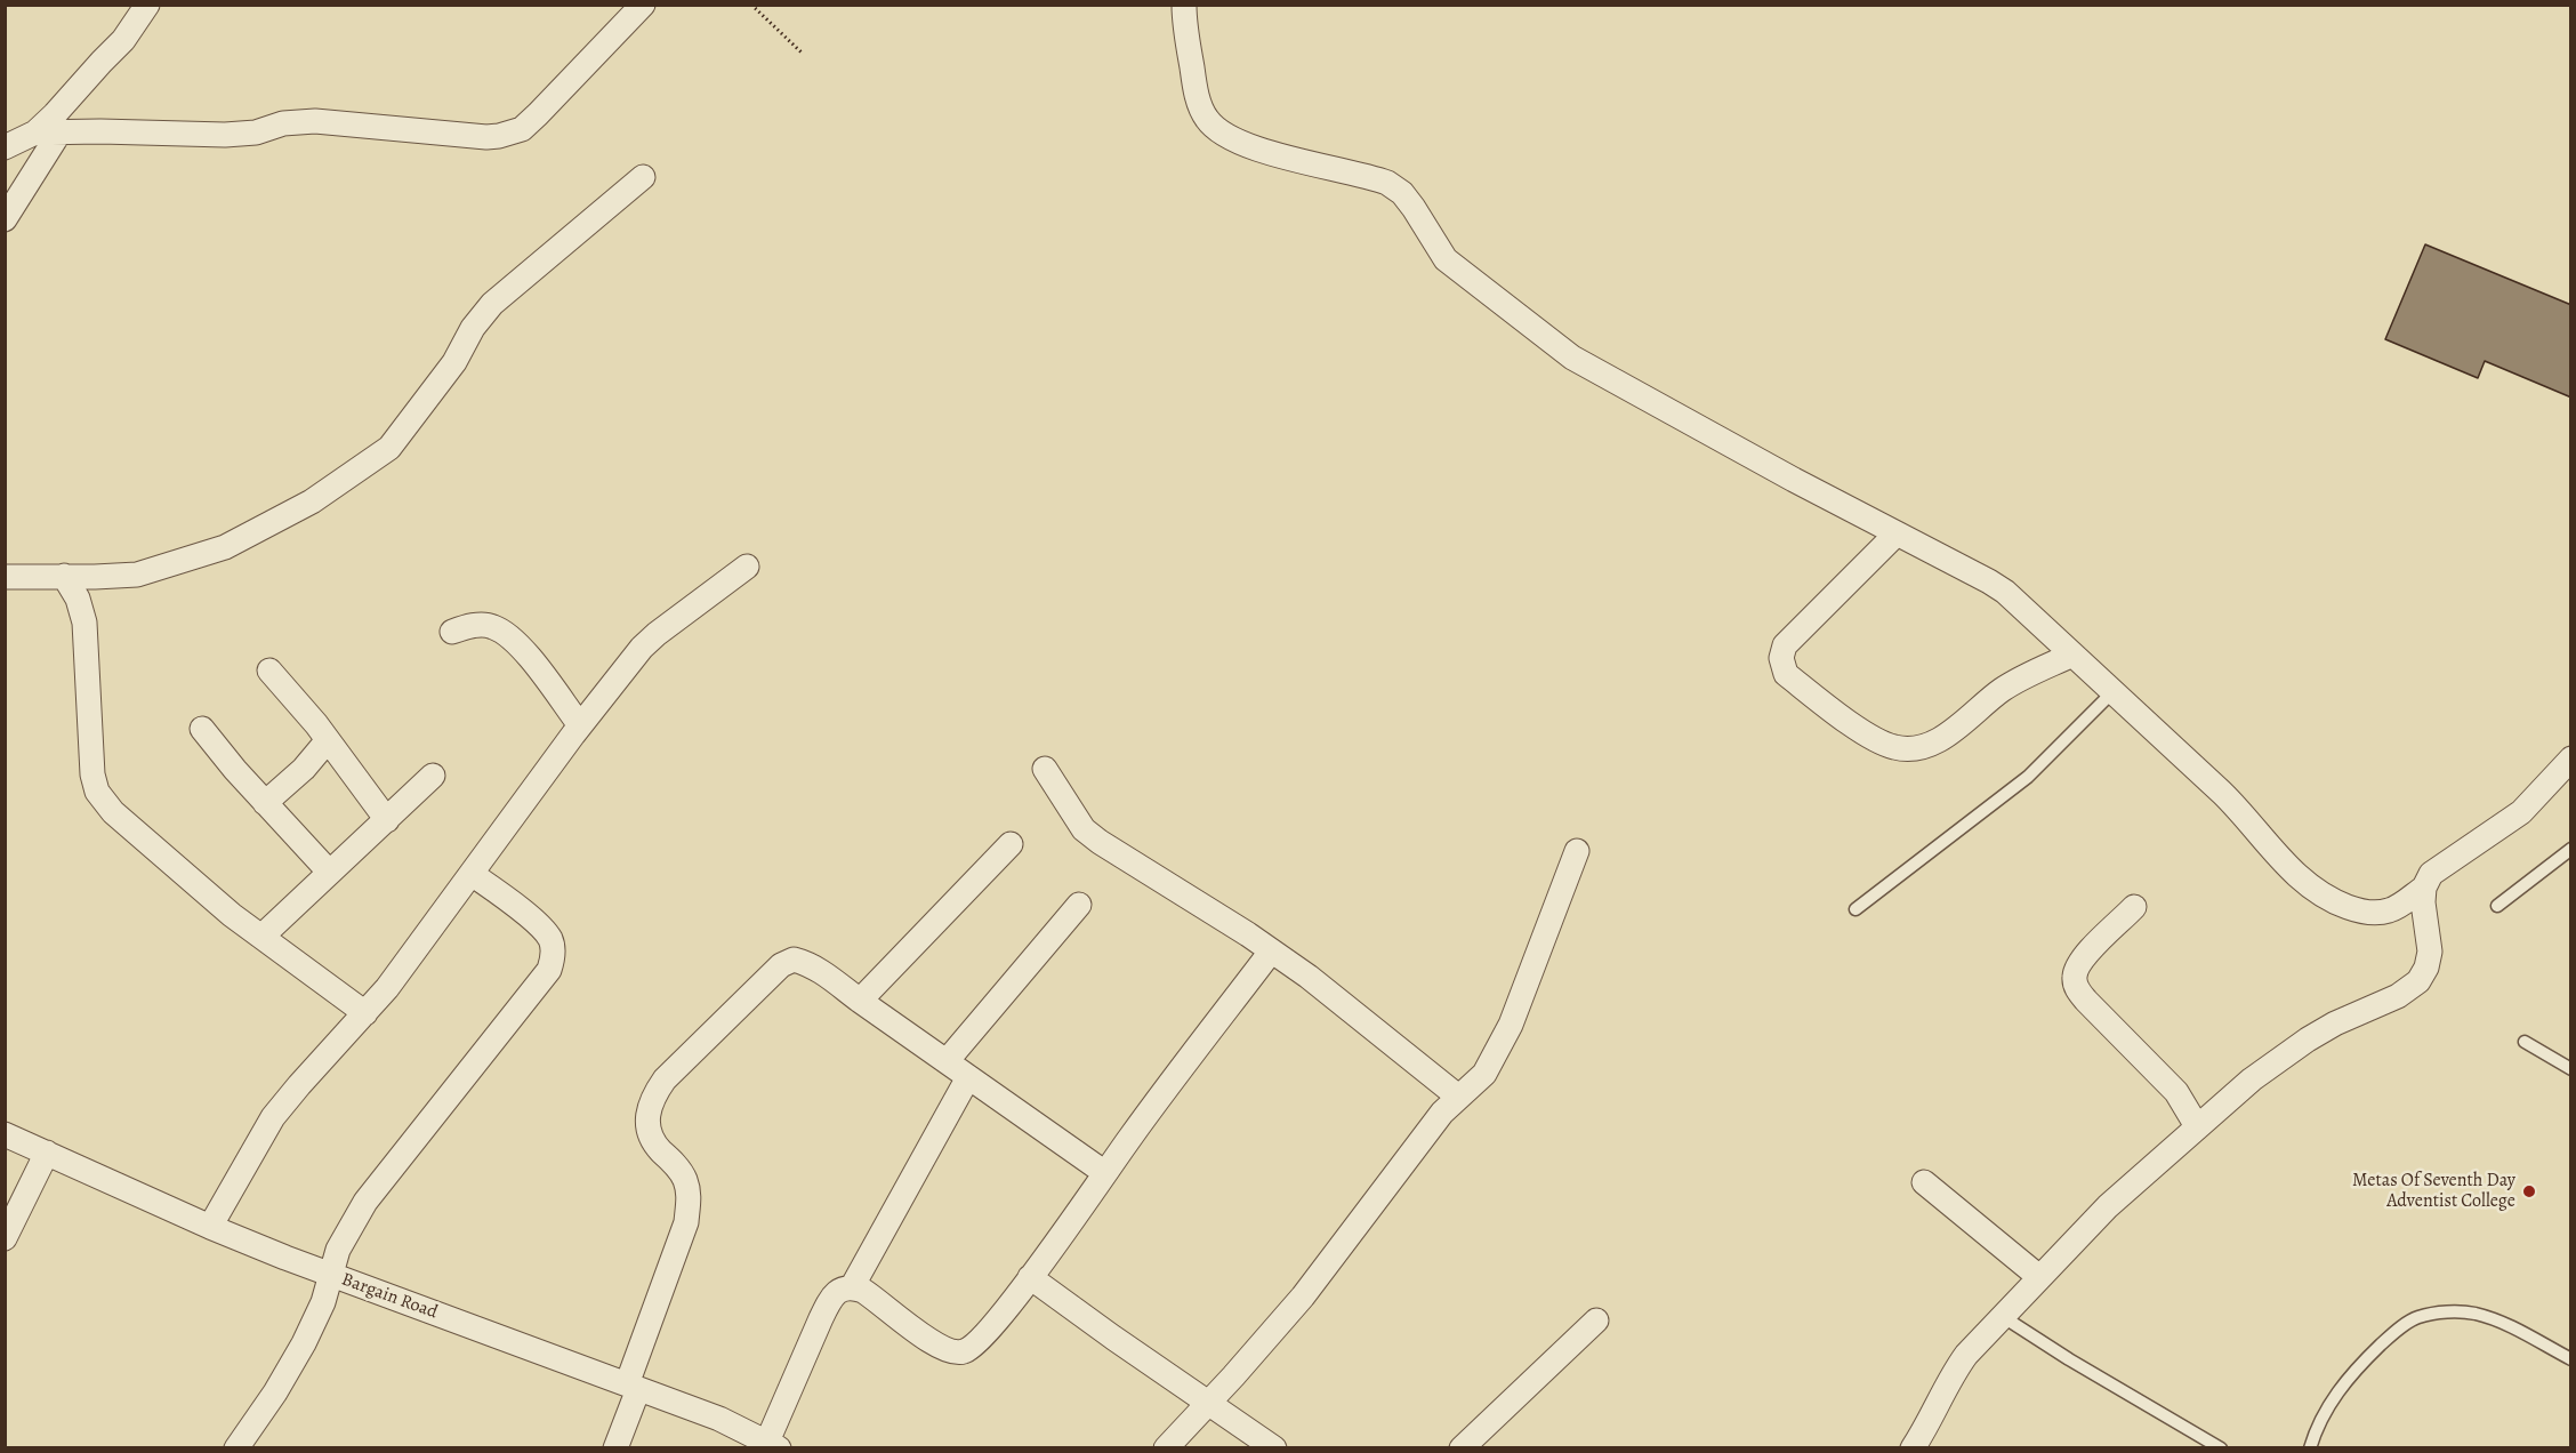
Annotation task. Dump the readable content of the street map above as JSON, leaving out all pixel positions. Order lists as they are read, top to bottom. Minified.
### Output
{"streets":{"street":["Bargain Road"]},"places":["Metas Of Seventh Day Adventist College"]}
